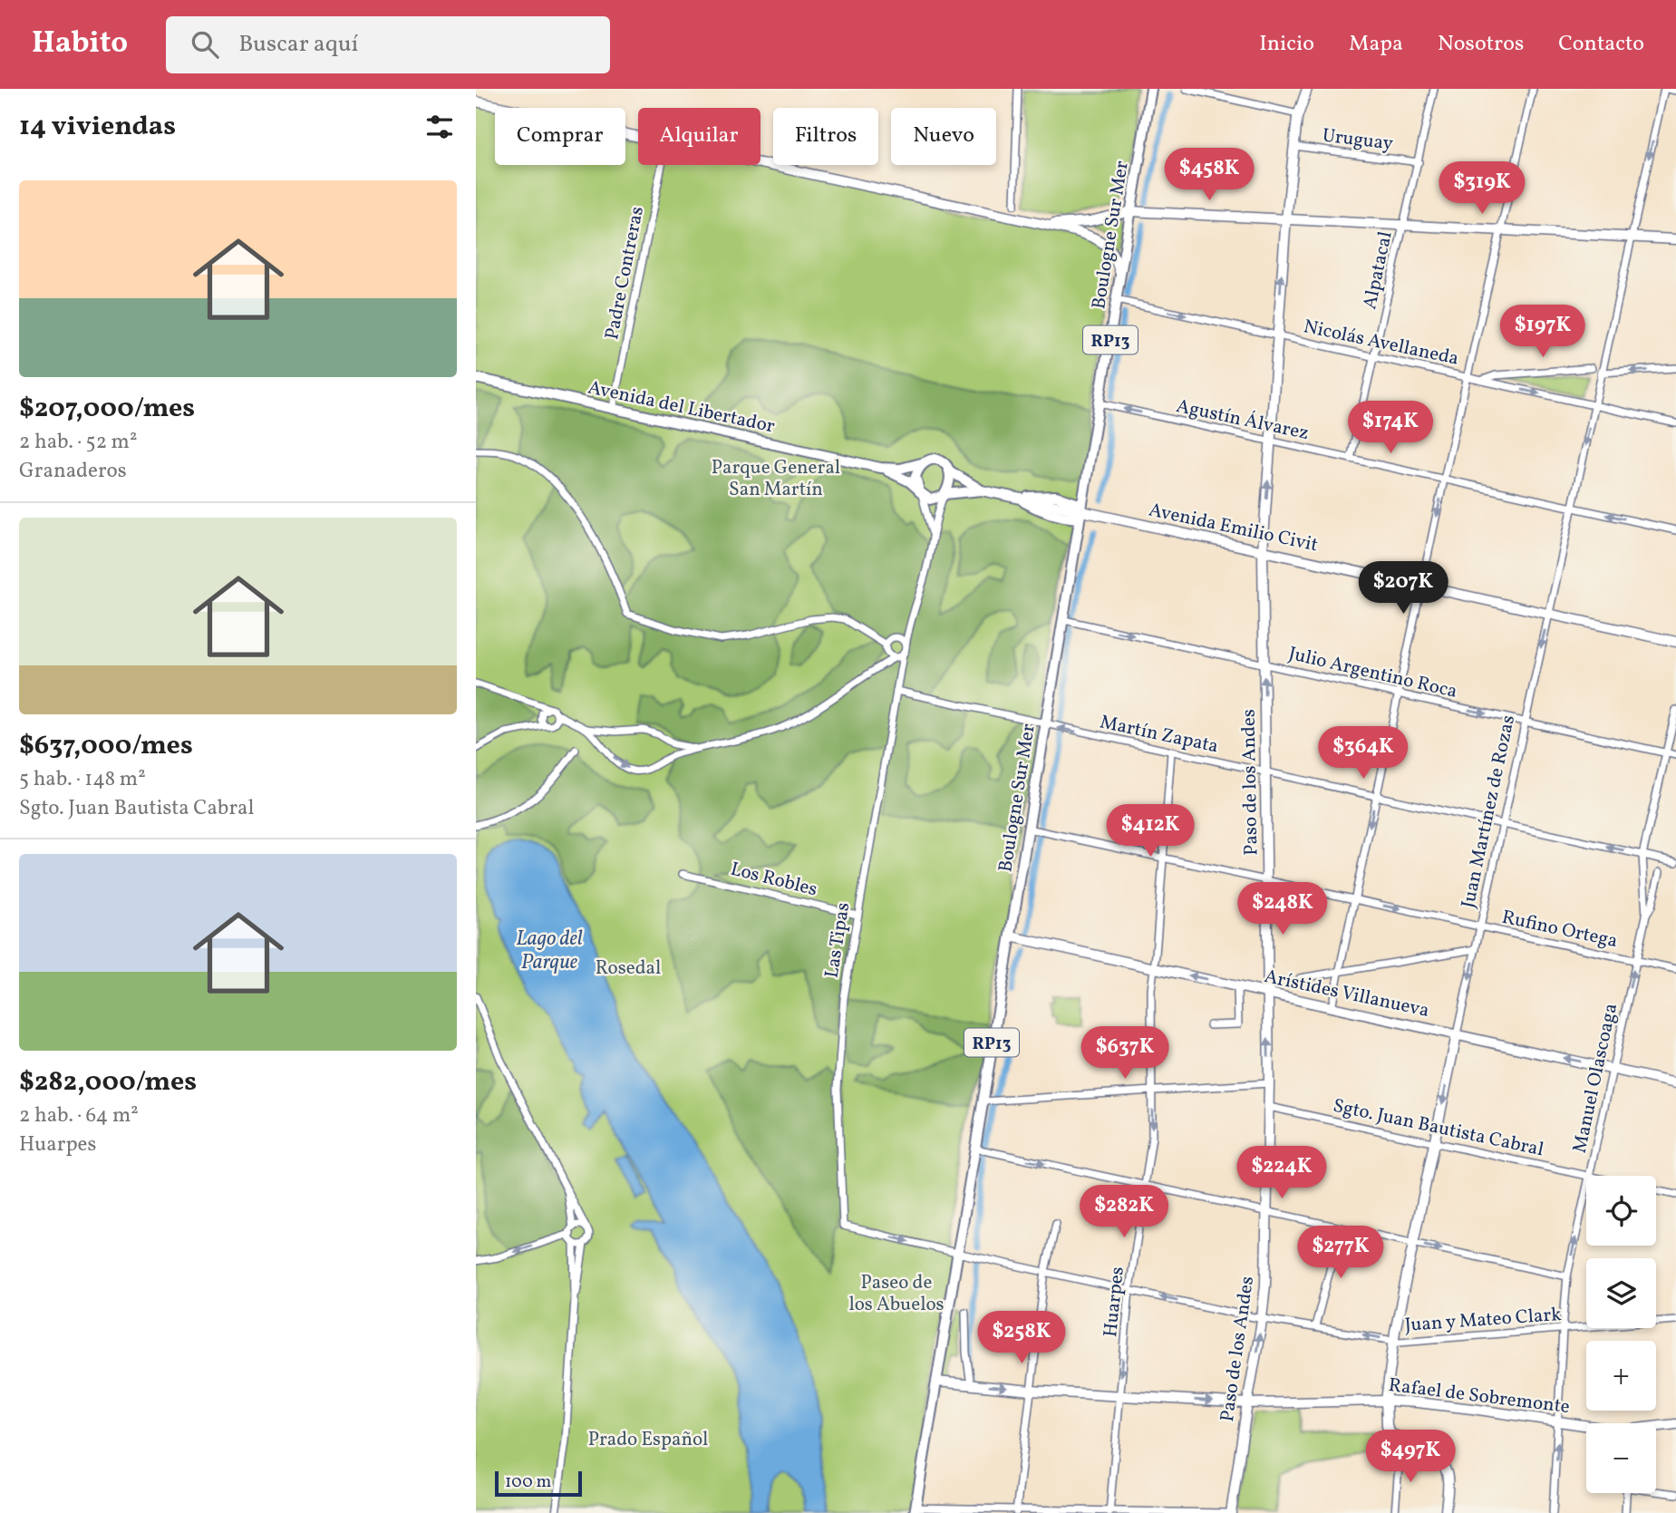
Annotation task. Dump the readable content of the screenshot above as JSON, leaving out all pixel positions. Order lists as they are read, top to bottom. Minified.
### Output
{"streets":{"main road":["Boulogne Sur Mer","RP13","Avenida del Libertador"],"street":["Uruguay","Alpatacal","Padre Contreras","Nicolás Avellaneda","Agustín Álvarez","Avenida Emilio Civit","Julio Argentino Roca","Martín Zapata","Paso de los Andes","Juan Martínez de Rozas","Los Robles","Rufino Ortega","Las Tipas","Arístides Villanueva","Manuel Olascoaga","Sgto. Juan Bautista Cabral","Huarpes","Juan y Mateo Clark","Rafael de Sobremonte"]},"crossings":[["Uruguay","Alpatacal"],["Uruguay","Paso de los Andes"],["Boulogne Sur Mer","Nicolás Avellaneda"],["Boulogne Sur Mer","Agustín Álvarez"],["Boulogne Sur Mer","Avenida Emilio Civit"],["Boulogne Sur Mer","Julio Argentino Roca"],["Boulogne Sur Mer","Martín Zapata"],["Boulogne Sur Mer","Rufino Ortega"],["Boulogne Sur Mer","Arístides Villanueva"],["Boulogne Sur Mer","Juan y Mateo Clark"],["Boulogne Sur Mer","Rafael de Sobremonte"],["Alpatacal","Nicolás Avellaneda"],["Alpatacal","Agustín Álvarez"],["Padre Contreras","Avenida del Libertador"],["Nicolás Avellaneda","Paso de los Andes"],["Nicolás Avellaneda","Juan Martínez de Rozas"],["Agustín Álvarez","Paso de los Andes"],["Agustín Álvarez","Juan Martínez de Rozas"],["Avenida Emilio Civit","Paso de los Andes"],["Avenida Emilio Civit","Juan Martínez de Rozas"],["Julio Argentino Roca","Paso de los Andes"],["Julio Argentino Roca","Juan Martínez de Rozas"],["Julio Argentino Roca","Manuel Olascoaga"],["Martín Zapata","Paso de los Andes"],["Martín Zapata","Juan Martínez de Rozas"],["Martín Zapata","Las Tipas"],["Martín Zapata","Manuel Olascoaga"],["Martín Zapata","Huarpes"],["Paso de los Andes","Rufino Ortega"],["Paso de los Andes","Arístides Villanueva"],["Paso de los Andes","Sgto. Juan Bautista Cabral"],["Paso de los Andes","Juan y Mateo Clark"],["Paso de los Andes","Rafael de Sobremonte"],["Juan Martínez de Rozas","Rufino Ortega"],["Juan Martínez de Rozas","Arístides Villanueva"],["Juan Martínez de Rozas","Sgto. Juan Bautista Cabral"],["Juan Martínez de Rozas","Juan y Mateo Clark"],["Juan Martínez de Rozas","Rafael de Sobremonte"],["Los Robles","Las Tipas"],["Rufino Ortega","Manuel Olascoaga"],["Rufino Ortega","Huarpes"],["Las Tipas","Juan y Mateo Clark"],["Arístides Villanueva","Manuel Olascoaga"],["Arístides Villanueva","Huarpes"],["Manuel Olascoaga","Juan y Mateo Clark"],["Manuel Olascoaga","Rafael de Sobremonte"],["Huarpes","Juan y Mateo Clark"],["Huarpes","Rafael de Sobremonte"]],"one_way":["Agustín Álvarez","Julio Argentino Roca","Paso de los Andes","Juan Martínez de Rozas","Arístides Villanueva"],"water":["Lago del Parque"],"parks":["Parque General San Martín","Rosedal","Paseo de los Abuelos","Prado Español"],"scale_bar":"100 m","page":{"header":"Habito","search":"Buscar aquí","nav":["Inicio","Mapa","Nosotros","Contacto"],"heading":"14 viviendas","chip":["Comprar","Alquilar","Filtros","Nuevo"],"price":["$458K","$319K","$197K","$174K","$207K","$364K","$412K","$248K","$637K","$224K","$282K","$277K","$258K","$497K"],"list":[{"name":"$207,000/mes","note":"2 hab. · 52 m² · Granaderos"},{"name":"$637,000/mes","note":"5 hab. · 148 m² · Sgto. Juan Bautista Cabral"},{"name":"$282,000/mes","note":"2 hab. · 64 m² · Huarpes"}],"map_buttons":["+","−"],"scale":"100 m"}}
